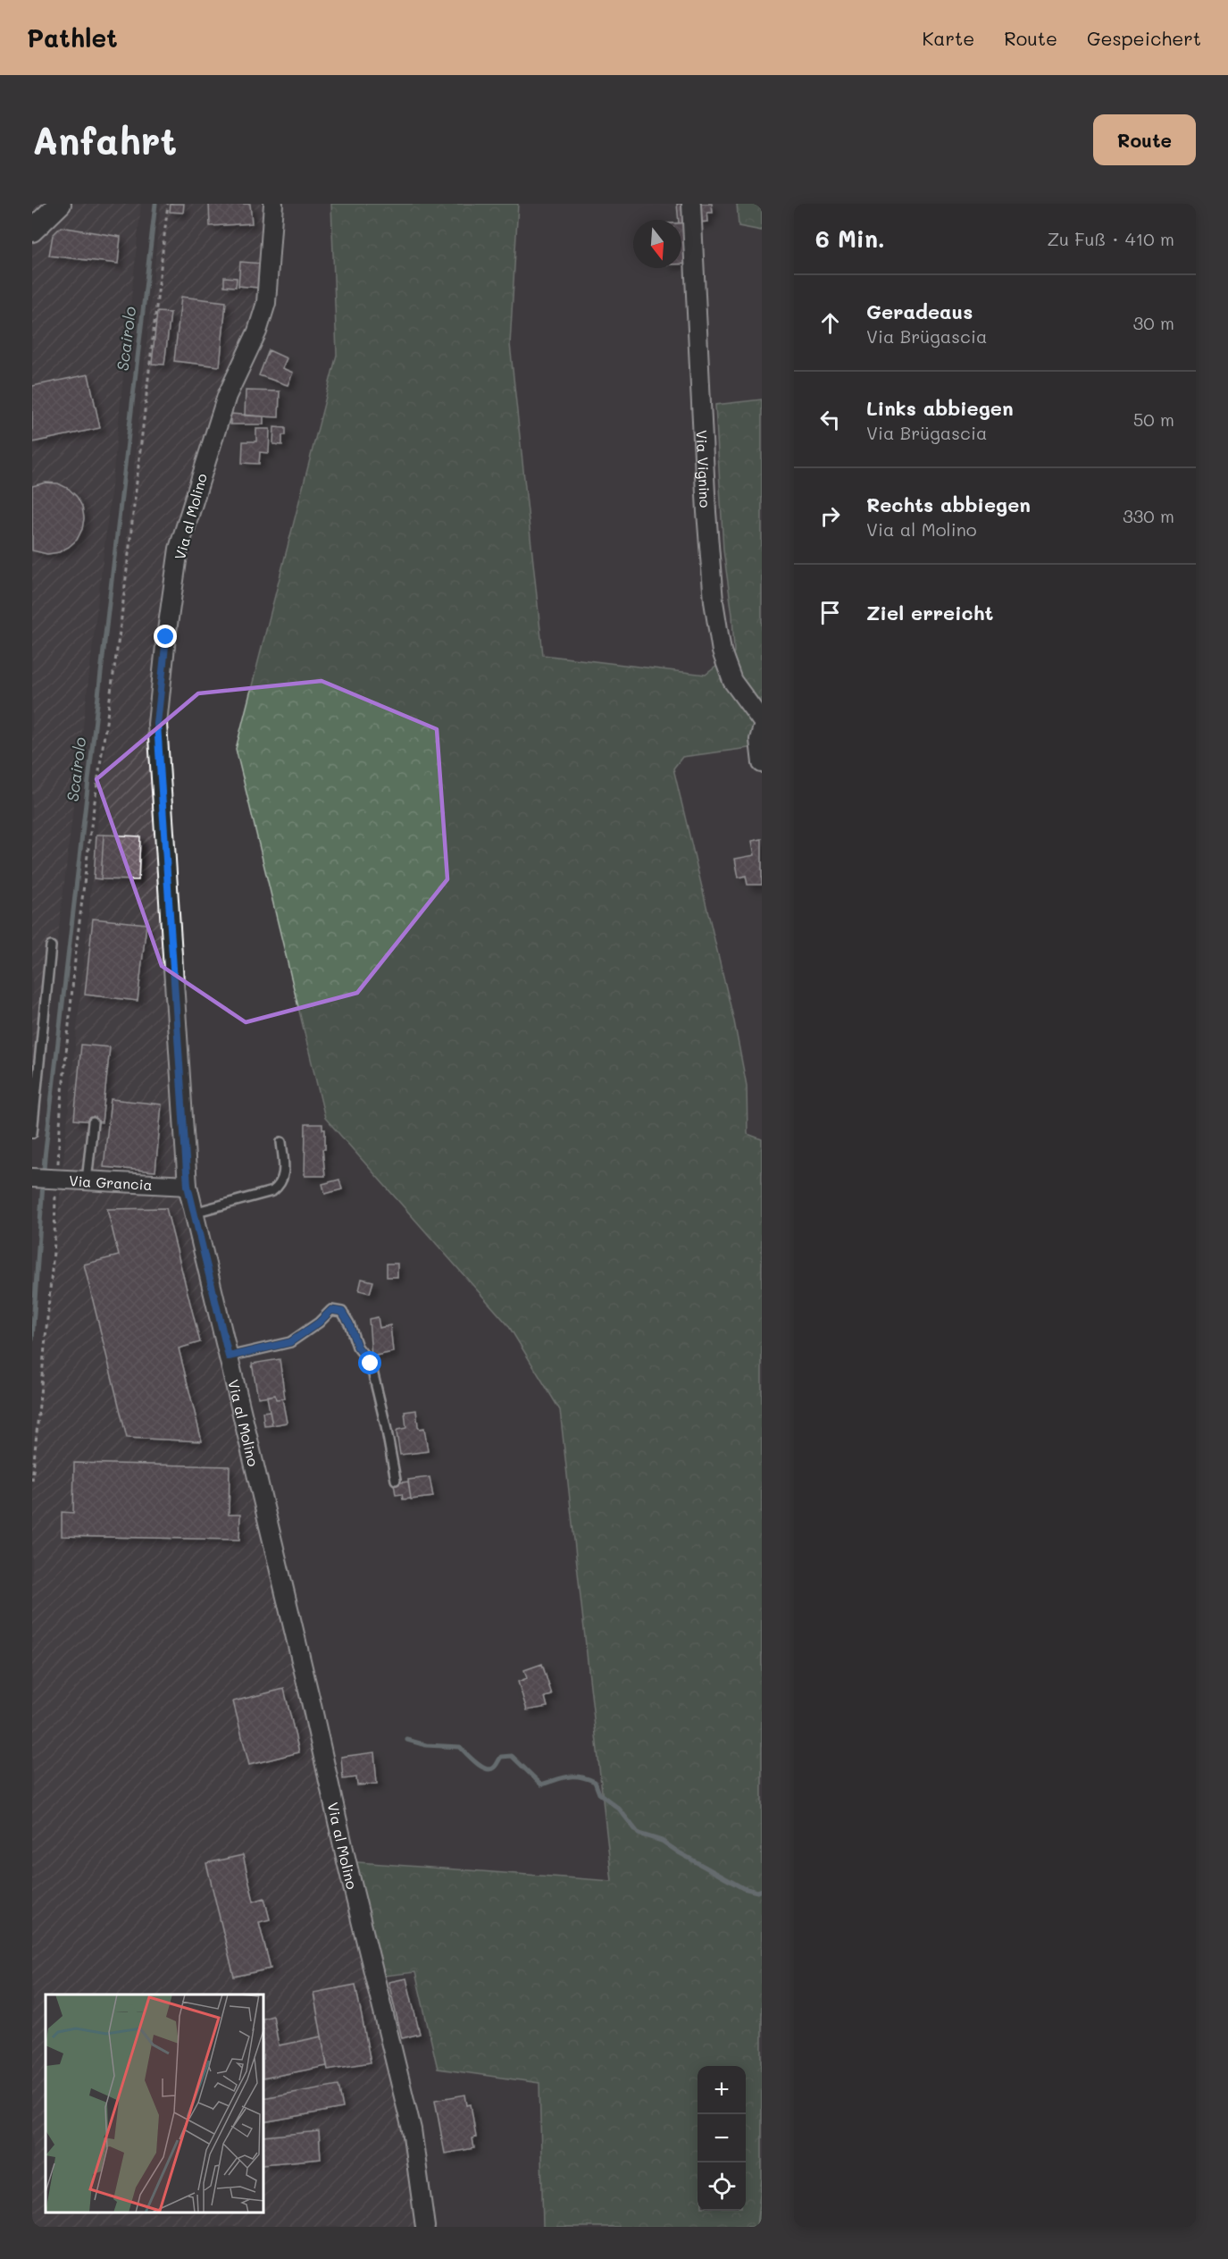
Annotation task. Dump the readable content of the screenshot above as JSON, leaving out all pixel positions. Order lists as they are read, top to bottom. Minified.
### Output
{"streets":{"street":["Via Vignino","Via al Molino","Via Grancia"]},"crossings":[["Via al Molino","Via Grancia"]],"water":["Scairolo"],"north":"bottom","page":{"header":"Pathlet","nav":["Karte","Route","Gespeichert"],"buttons":"Route","title":"Anfahrt","heading":["6 Min.","Zu Fuß · 410 m"],"list":[["Geradeaus","Via Brügascia","30 m"],["Links abbiegen","Via Brügascia","50 m"],["Rechts abbiegen","Via al Molino","330 m"],"Ziel erreicht"],"map_buttons":["+","−"]}}
